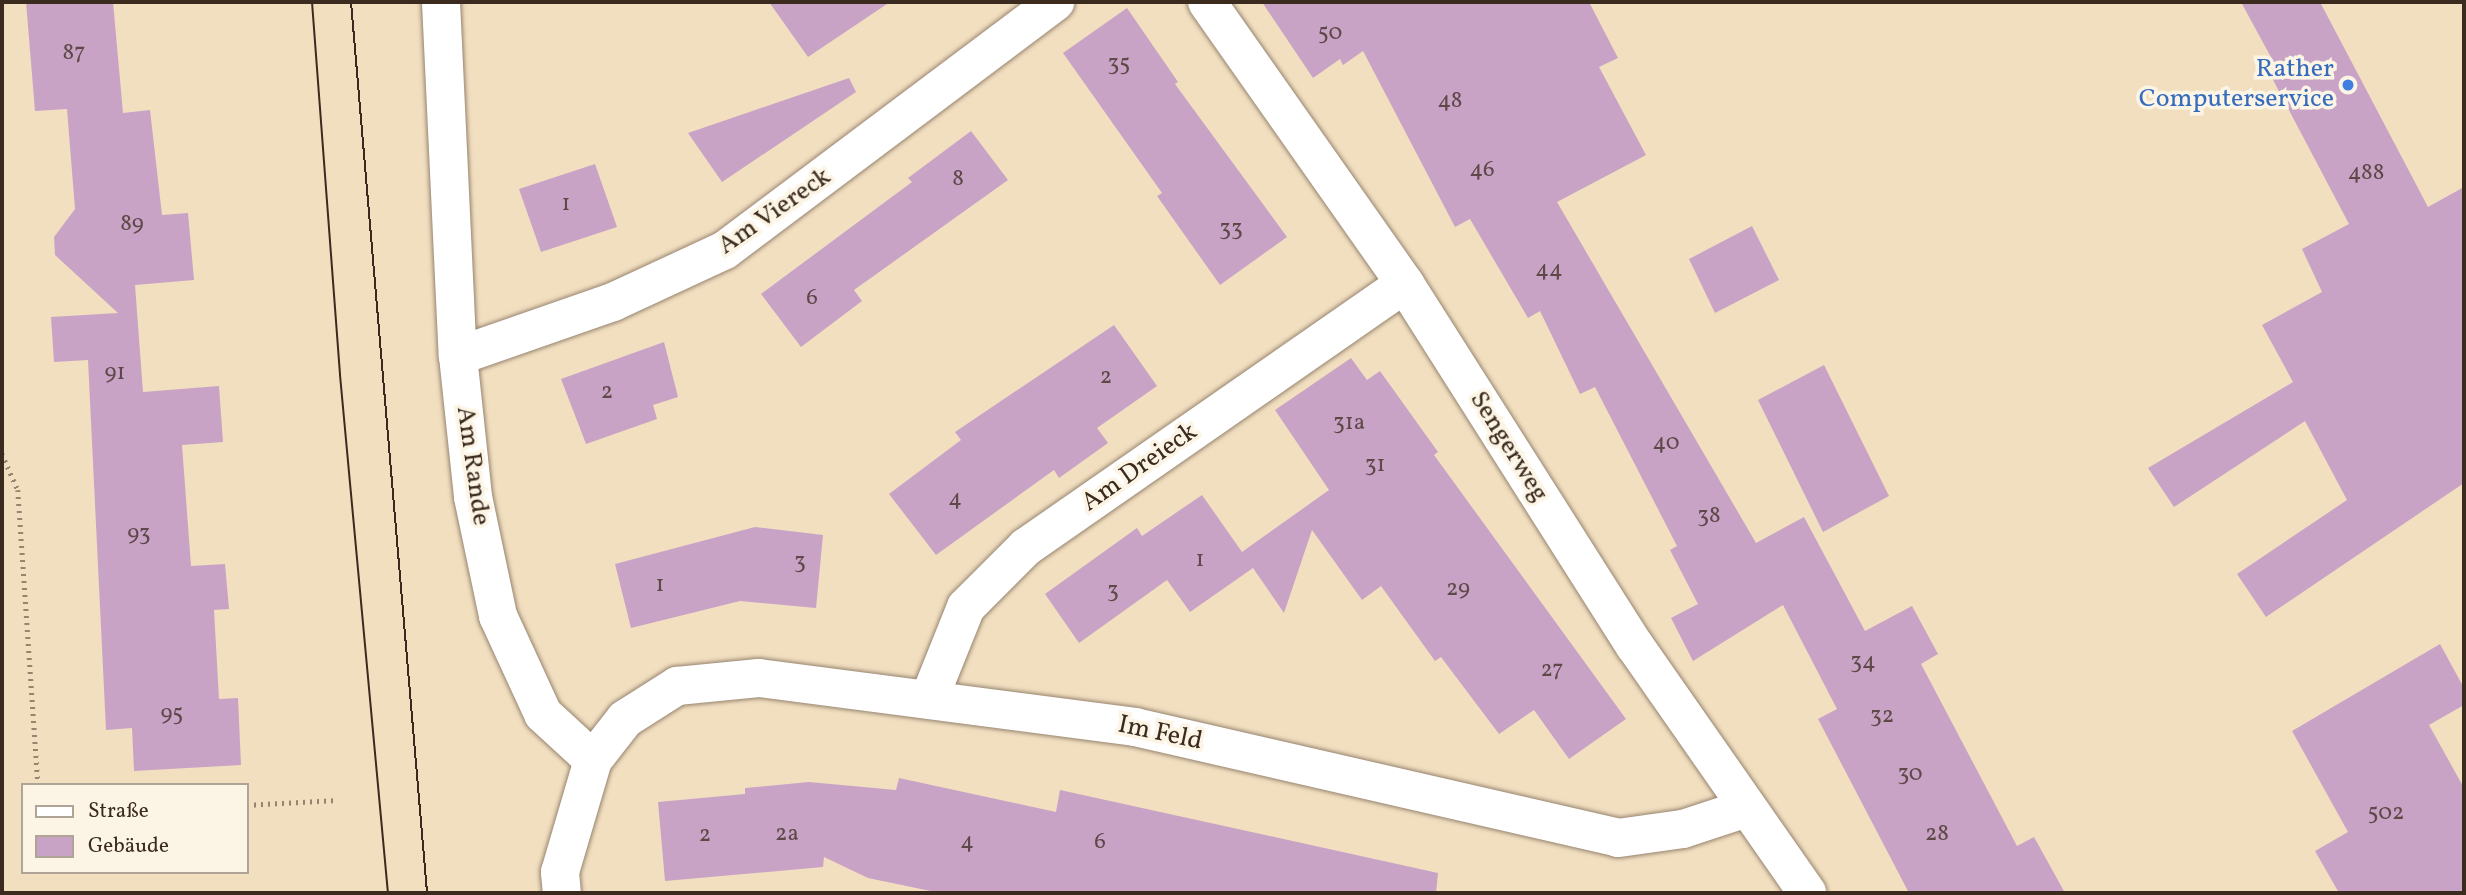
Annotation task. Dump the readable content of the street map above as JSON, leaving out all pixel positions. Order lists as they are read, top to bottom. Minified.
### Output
{"streets":{"street":["Am Viereck","Sengerweg","Am Rande","Am Dreieck","Im Feld"]},"crossings":[["Am Viereck","Am Rande"],["Sengerweg","Am Dreieck"],["Sengerweg","Im Feld"],["Am Rande","Im Feld"],["Am Dreieck","Im Feld"]],"places":["Rather Computerservice"],"house_numbers":["50","87","35","48","46","488","8","1","89","33","44","6","91","2","2","31a","40","31","4","38","93","1","3","1","29","3","34","27","95","32","30","502","2a","28","2","4","6"],"legend":["Straße","Gebäude"]}
